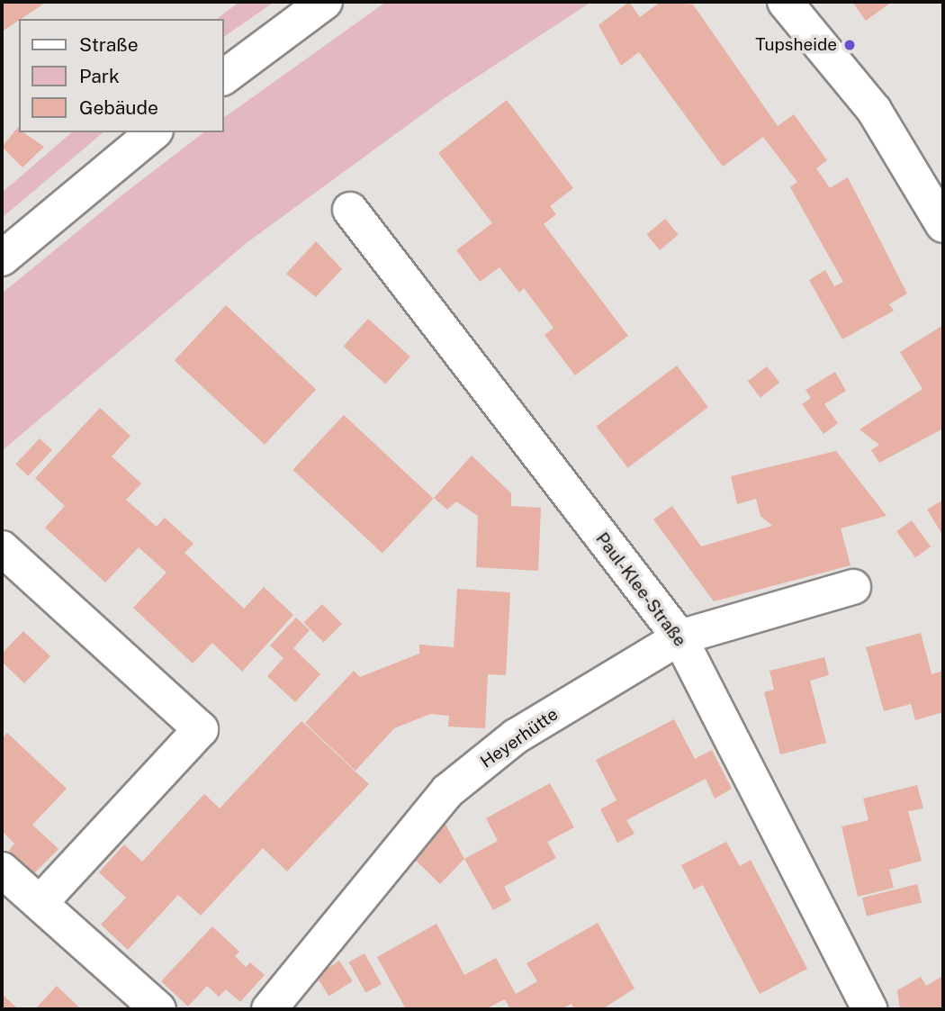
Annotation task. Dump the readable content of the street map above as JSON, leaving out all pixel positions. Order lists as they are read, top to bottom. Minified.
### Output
{"streets":{"street":["Paul-Klee-Straße","Heyerhütte"]},"crossings":[["Paul-Klee-Straße","Heyerhütte"]],"places":["Tupsheide"],"legend":["Straße","Park","Gebäude"]}
